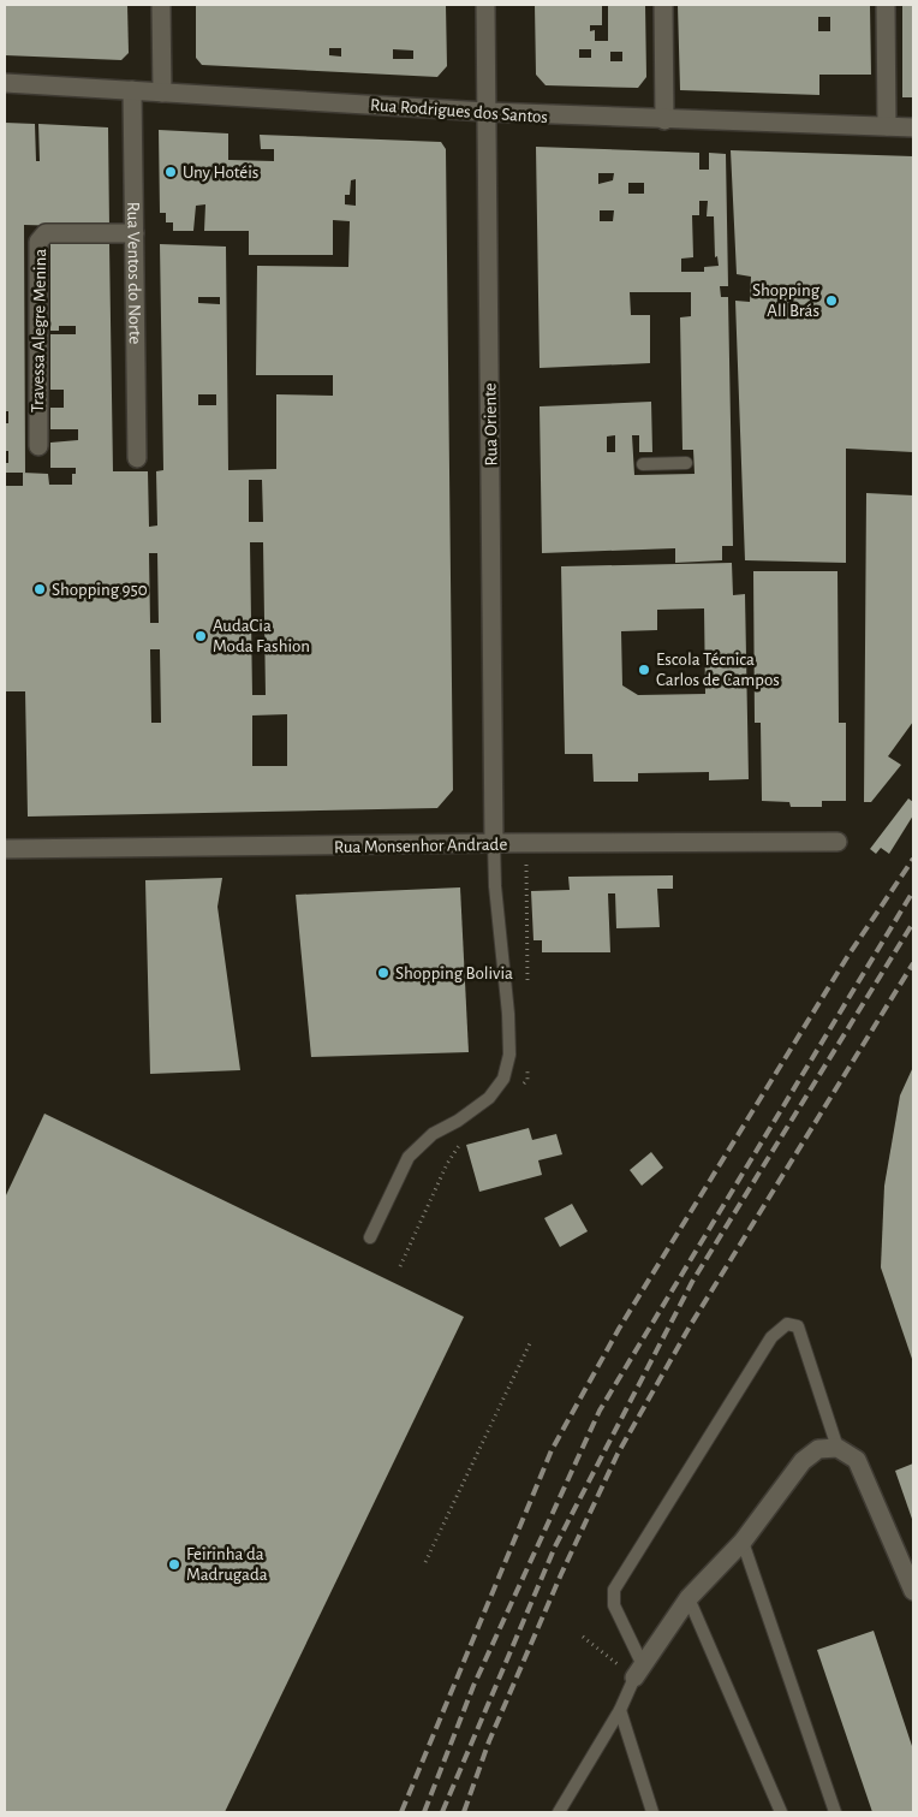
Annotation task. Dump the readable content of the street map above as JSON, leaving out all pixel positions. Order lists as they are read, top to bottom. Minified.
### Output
{"streets":{"street":["Rua Rodrigues dos Santos","Rua Ventos do Norte","Travessa Alegre Menina","Rua Oriente","Rua Monsenhor Andrade"]},"crossings":[["Rua Rodrigues dos Santos","Rua Ventos do Norte"],["Rua Rodrigues dos Santos","Rua Oriente"],["Rua Ventos do Norte","Travessa Alegre Menina"],["Rua Oriente","Rua Monsenhor Andrade"]],"places":["Uny Hotéis","Shopping All Brás","Shopping 950","AudaCia Moda Fashion","Escola Técnica Carlos de Campos","Shopping Bolivia","Feirinha da Madrugada"]}
